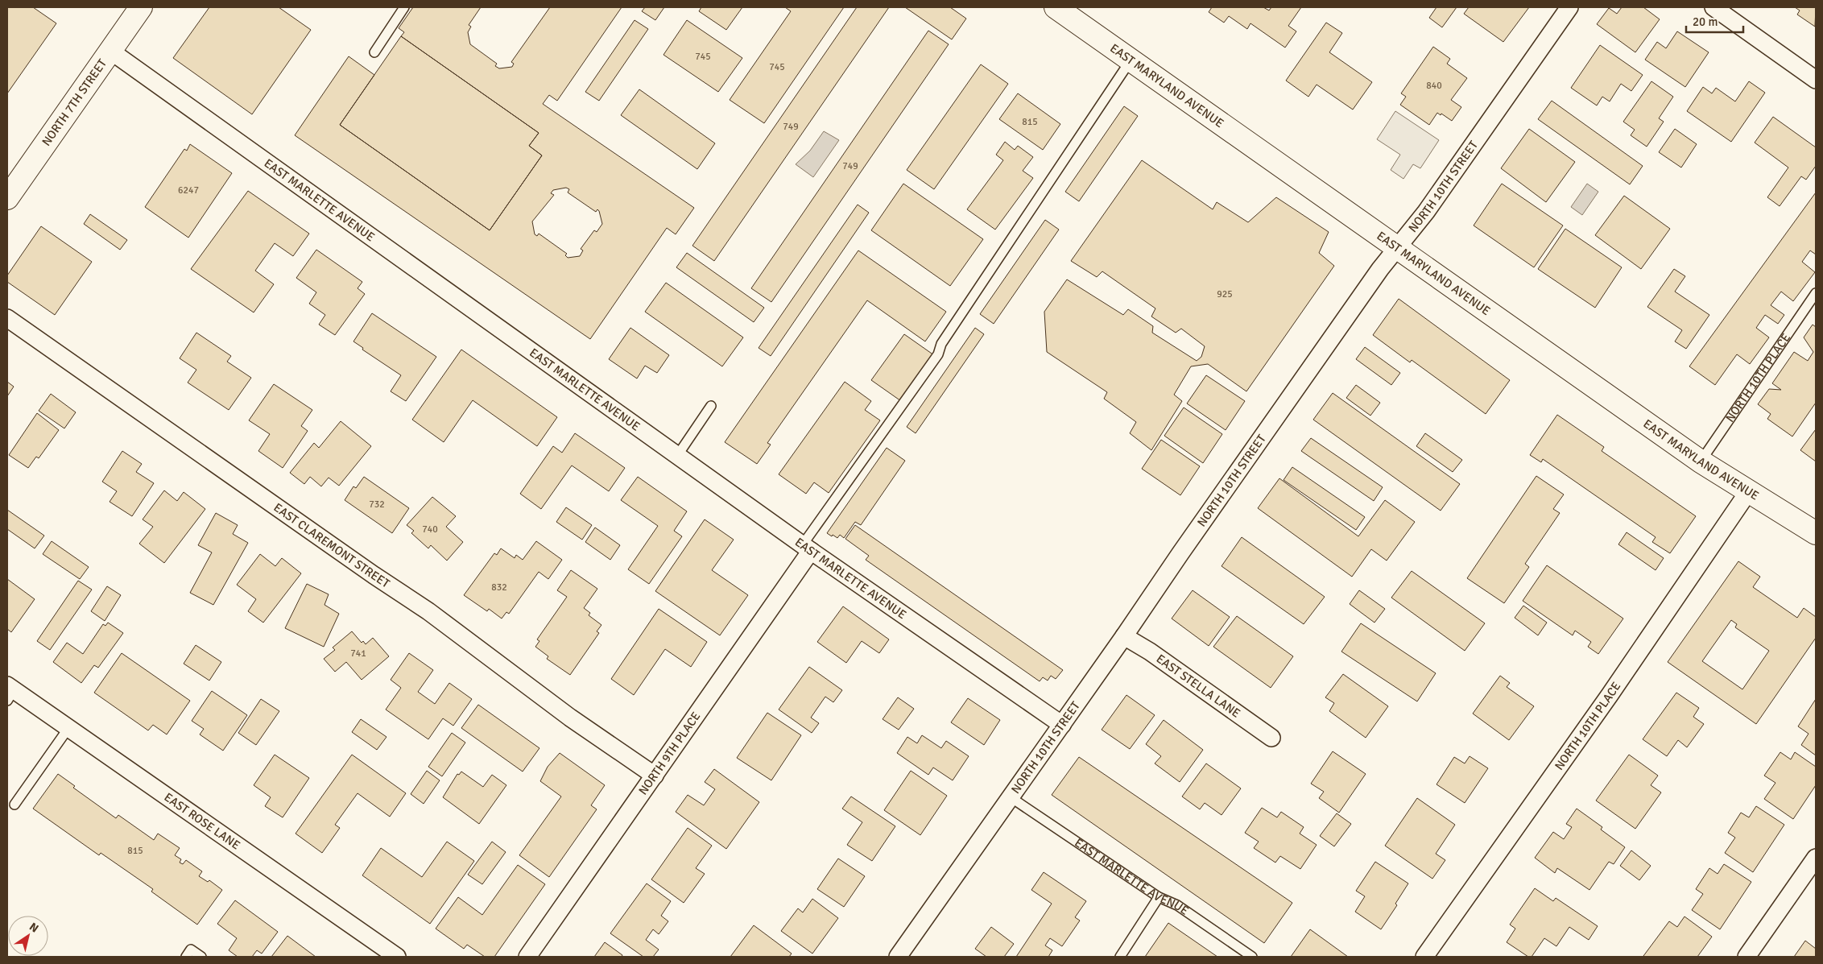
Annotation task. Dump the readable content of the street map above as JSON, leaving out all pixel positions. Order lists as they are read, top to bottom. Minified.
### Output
{"streets":{"street":["EAST MARYLAND AVENUE","NORTH 7TH STREET","NORTH 10TH STREET","EAST MARLETTE AVENUE","NORTH 10TH PLACE","EAST CLAREMONT STREET","EAST STELLA LANE","NORTH 9TH PLACE","EAST ROSE LANE"]},"crossings":[["EAST MARYLAND AVENUE","NORTH 10TH STREET"],["EAST MARYLAND AVENUE","NORTH 10TH PLACE"],["NORTH 7TH STREET","EAST MARLETTE AVENUE"],["NORTH 10TH STREET","EAST MARLETTE AVENUE"],["NORTH 10TH STREET","EAST STELLA LANE"],["EAST MARLETTE AVENUE","NORTH 9TH PLACE"],["EAST CLAREMONT STREET","NORTH 9TH PLACE"]],"house_numbers":["745","745","840","815","749","749","6247","925","732","740","832","741","815"],"scale_bar":"20 m","north":"top right"}
